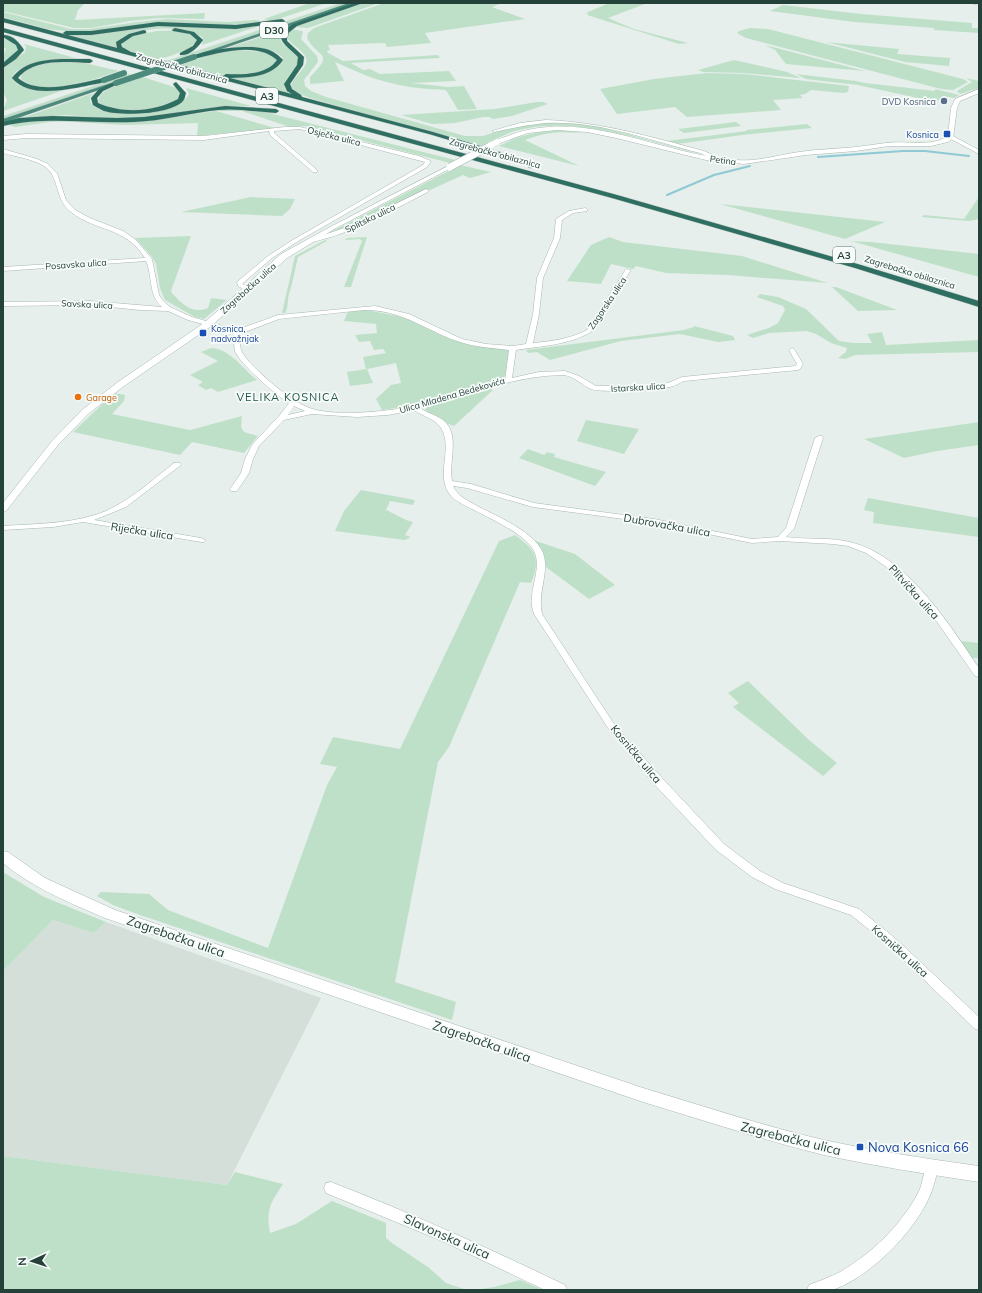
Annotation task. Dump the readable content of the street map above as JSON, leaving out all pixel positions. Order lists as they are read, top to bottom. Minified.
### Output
{"streets":{"highway":["D30","Zagrebačka obilaznica","A3"],"street":["Osječka ulica","Petina","Splitska ulica","Posavska ulica","Zagrebačka ulica","Zagorska ulica","Savska ulica","Istarska ulica","Ulica Mladena Bedekovića","Dubrovačka ulica","Riječka ulica","Plitvička ulica","Kosnička ulica","Slavonska ulica"]},"crossings":[["Osječka ulica","Zagrebačka ulica"],["Petina","Zagrebačka ulica"],["Splitska ulica","Zagrebačka ulica"],["Zagorska ulica","Ulica Mladena Bedekovića"],["Istarska ulica","Ulica Mladena Bedekovića"],["Dubrovačka ulica","Plitvička ulica"],["Dubrovačka ulica","Kosnička ulica"]],"districts":["VELIKA KOSNICA"],"places":{"other":["DVD Kosnica","Garage"],"transit":["Kosnica","Kosnica, nadvožnjak","Nova Kosnica 66"]},"north":"left"}
